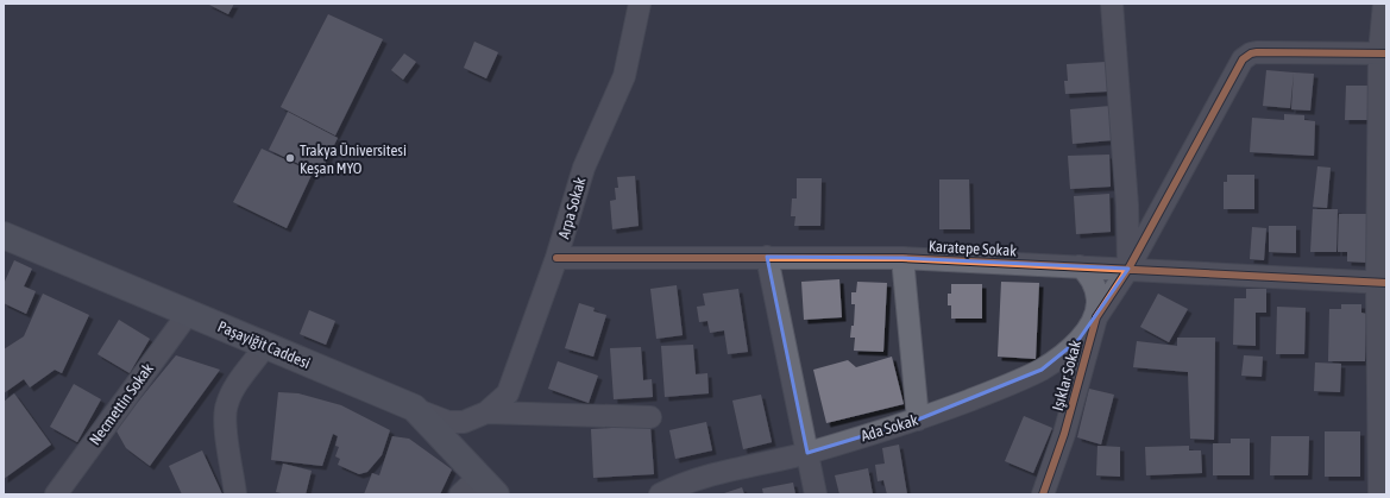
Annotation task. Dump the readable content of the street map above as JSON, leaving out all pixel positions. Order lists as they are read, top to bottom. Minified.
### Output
{"streets":{"main road":["Paşayiğit Caddesi"],"street":["Arpa Sokak","Karatepe Sokak","Işıklar Sokak","Necmettin Sokak","Ada Sokak"]},"crossings":[["Arpa Sokak","Karatepe Sokak"],["Arpa Sokak","Paşayiğit Caddesi"],["Karatepe Sokak","Işıklar Sokak"],["Paşayiğit Caddesi","Necmettin Sokak"],["Işıklar Sokak","Ada Sokak"]],"places":["Trakya Üniversitesi Keşan MYO"]}
